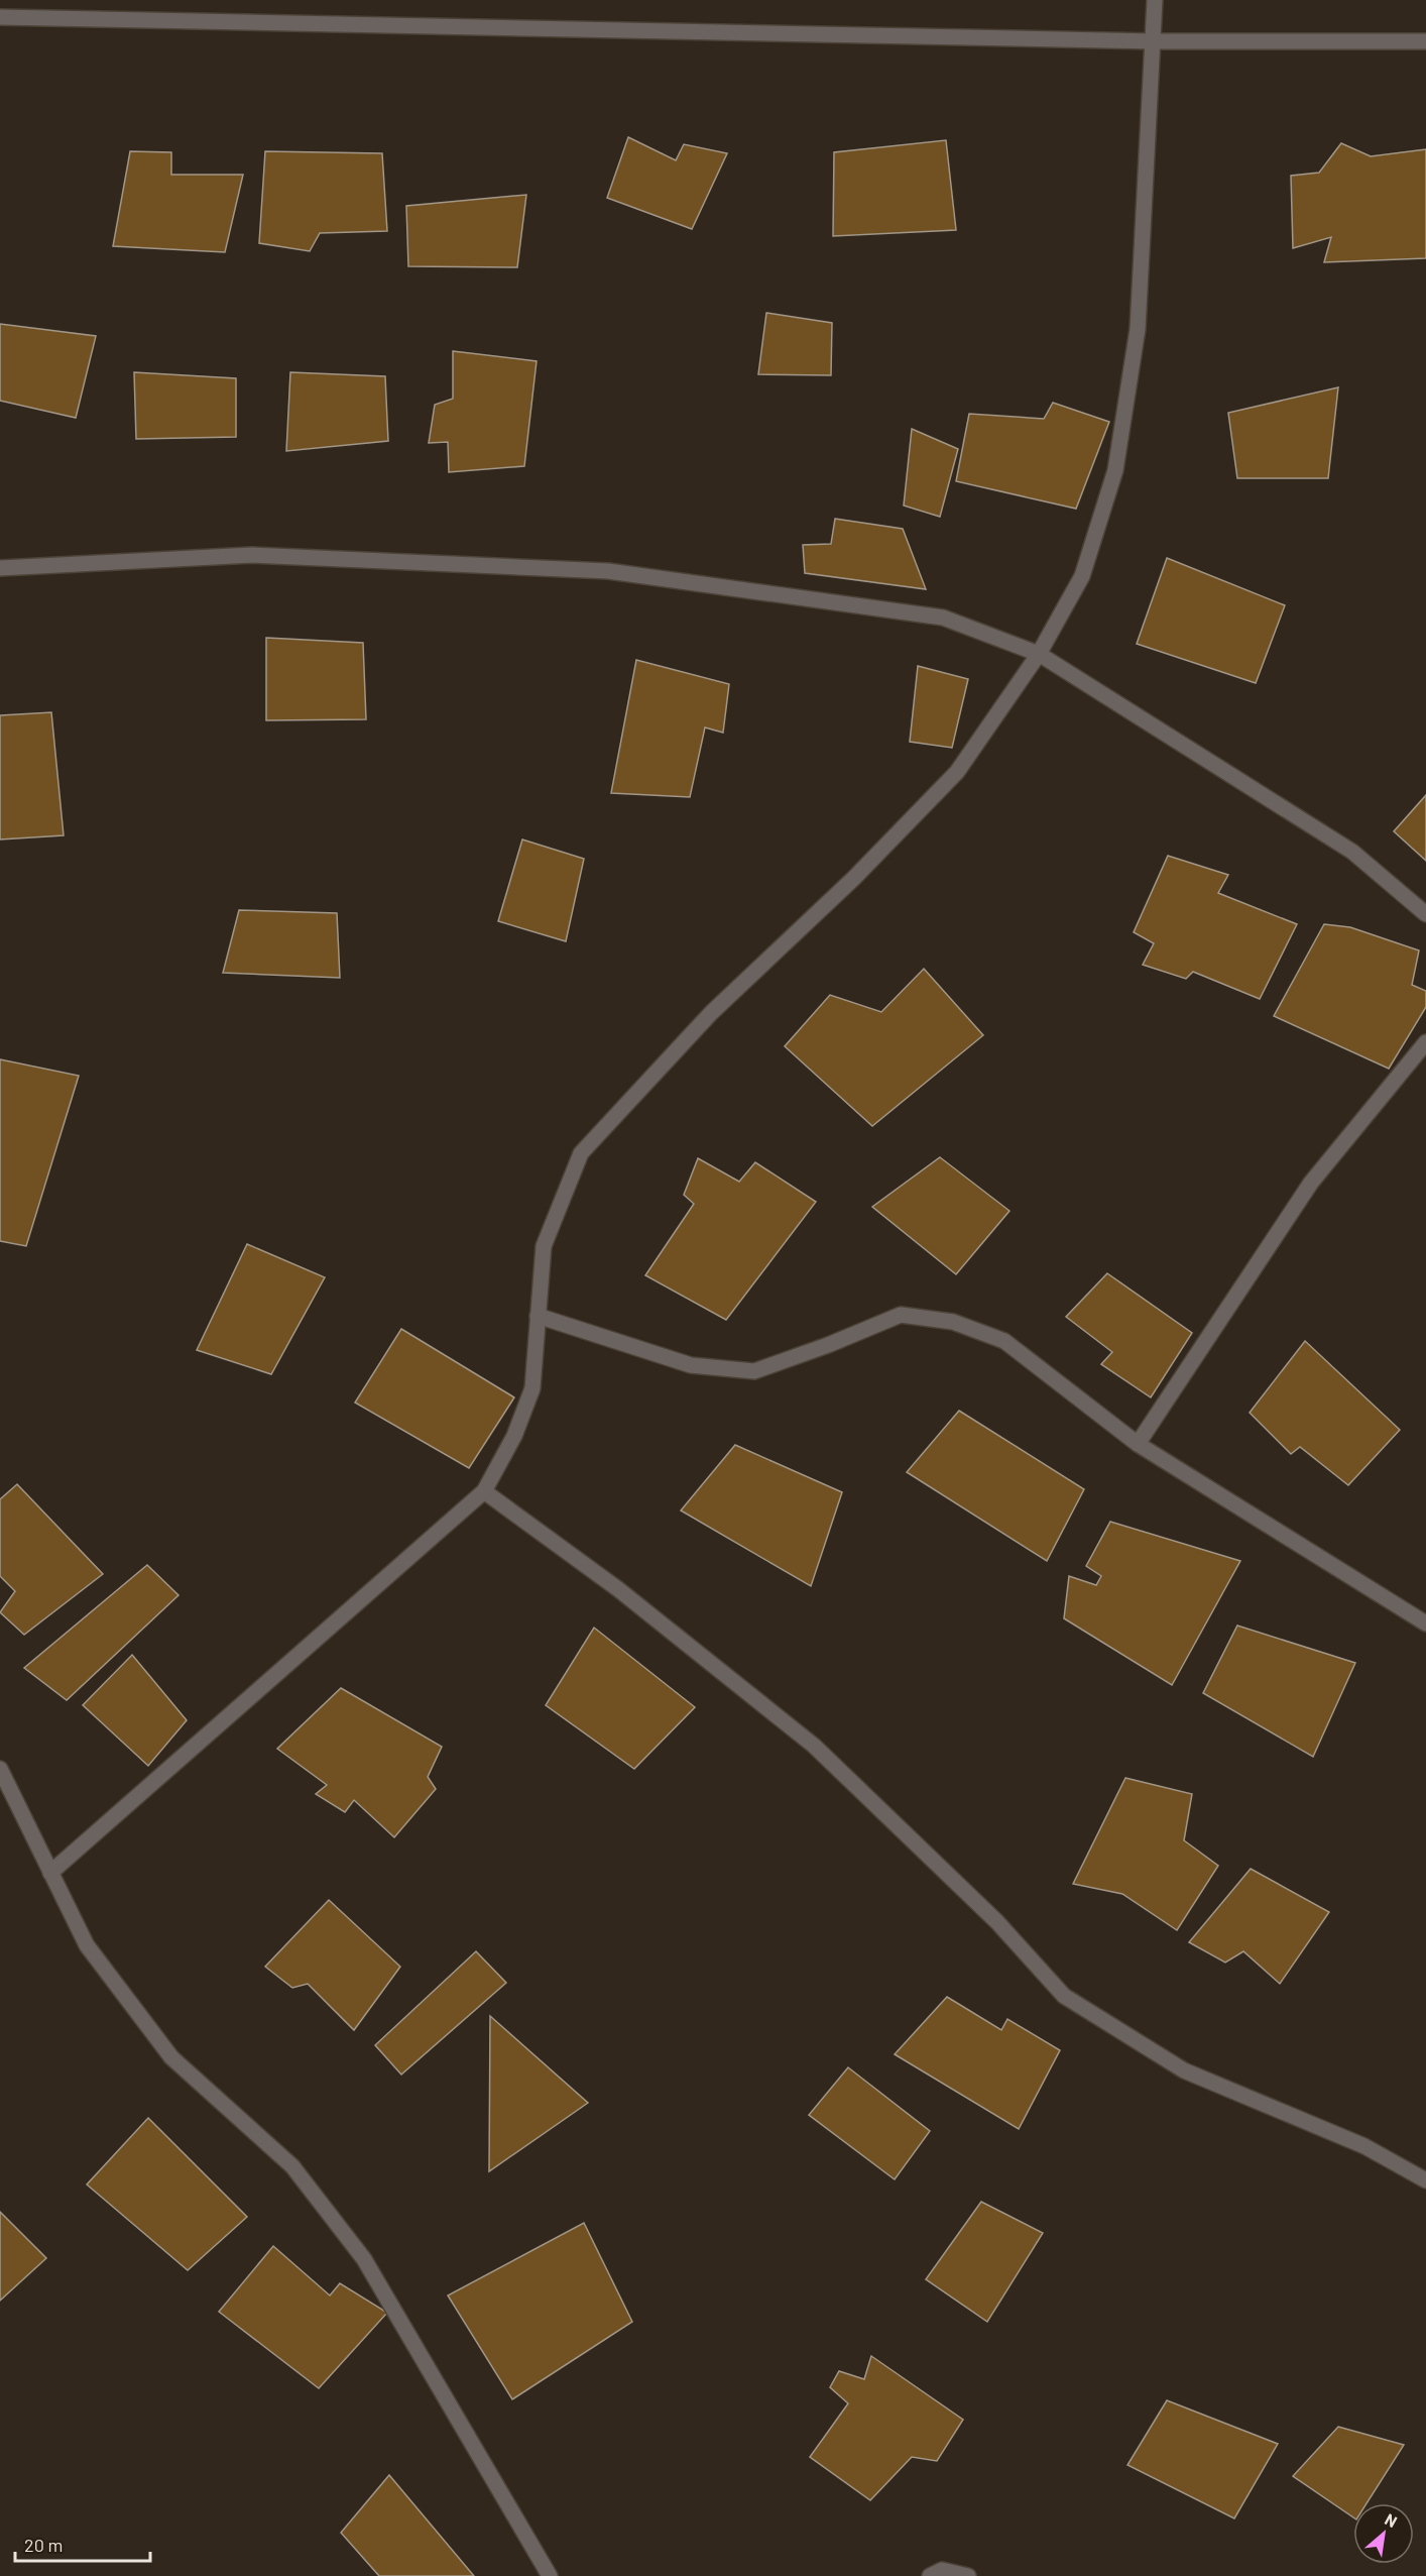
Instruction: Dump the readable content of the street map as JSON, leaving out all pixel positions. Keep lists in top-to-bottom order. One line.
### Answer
{"scale_bar":"20 m","north":"top right"}
